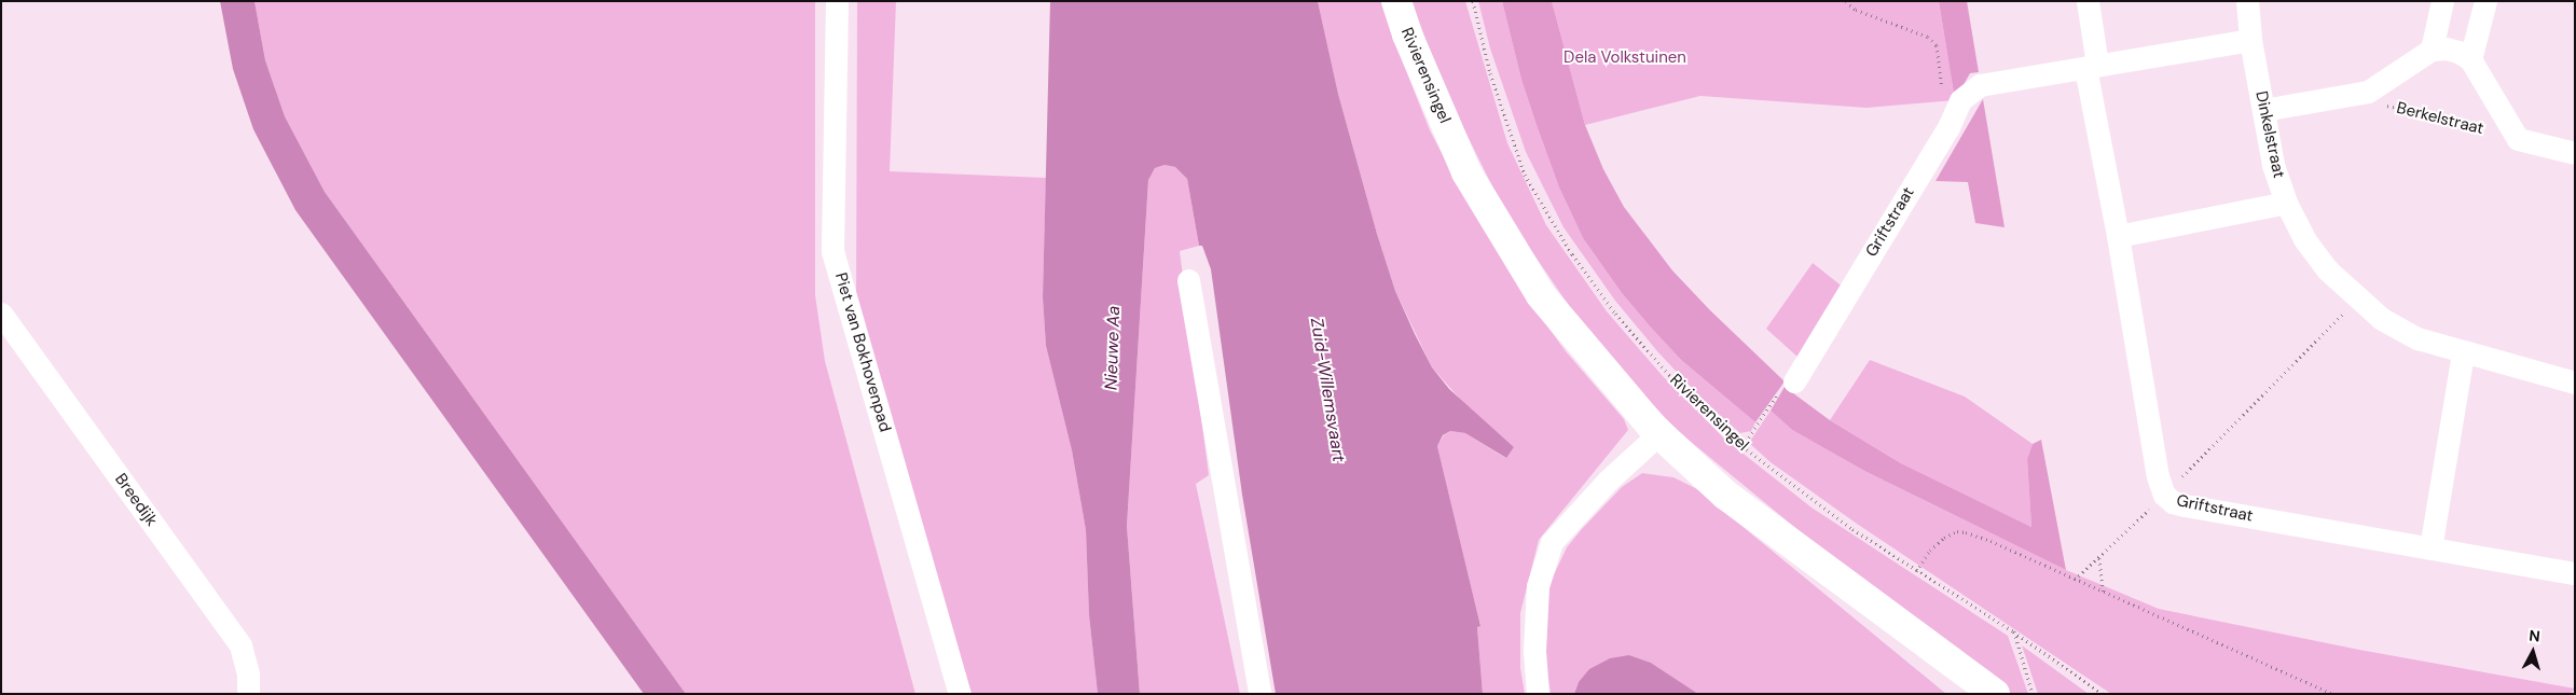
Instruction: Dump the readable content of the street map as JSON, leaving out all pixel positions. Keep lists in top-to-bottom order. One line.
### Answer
{"streets":{"main road":["Rivierensingel"],"street":["Berkelstraat","Dinkelstraat","Griftstraat","Piet van Bokhovenpad","Breedijk"]},"crossings":[["Berkelstraat","Dinkelstraat"],["Dinkelstraat","Griftstraat"]],"water":["Nieuwe Aa","Zuid-Willemsvaart"],"parks":["Dela Volkstuinen"],"north":"top"}
